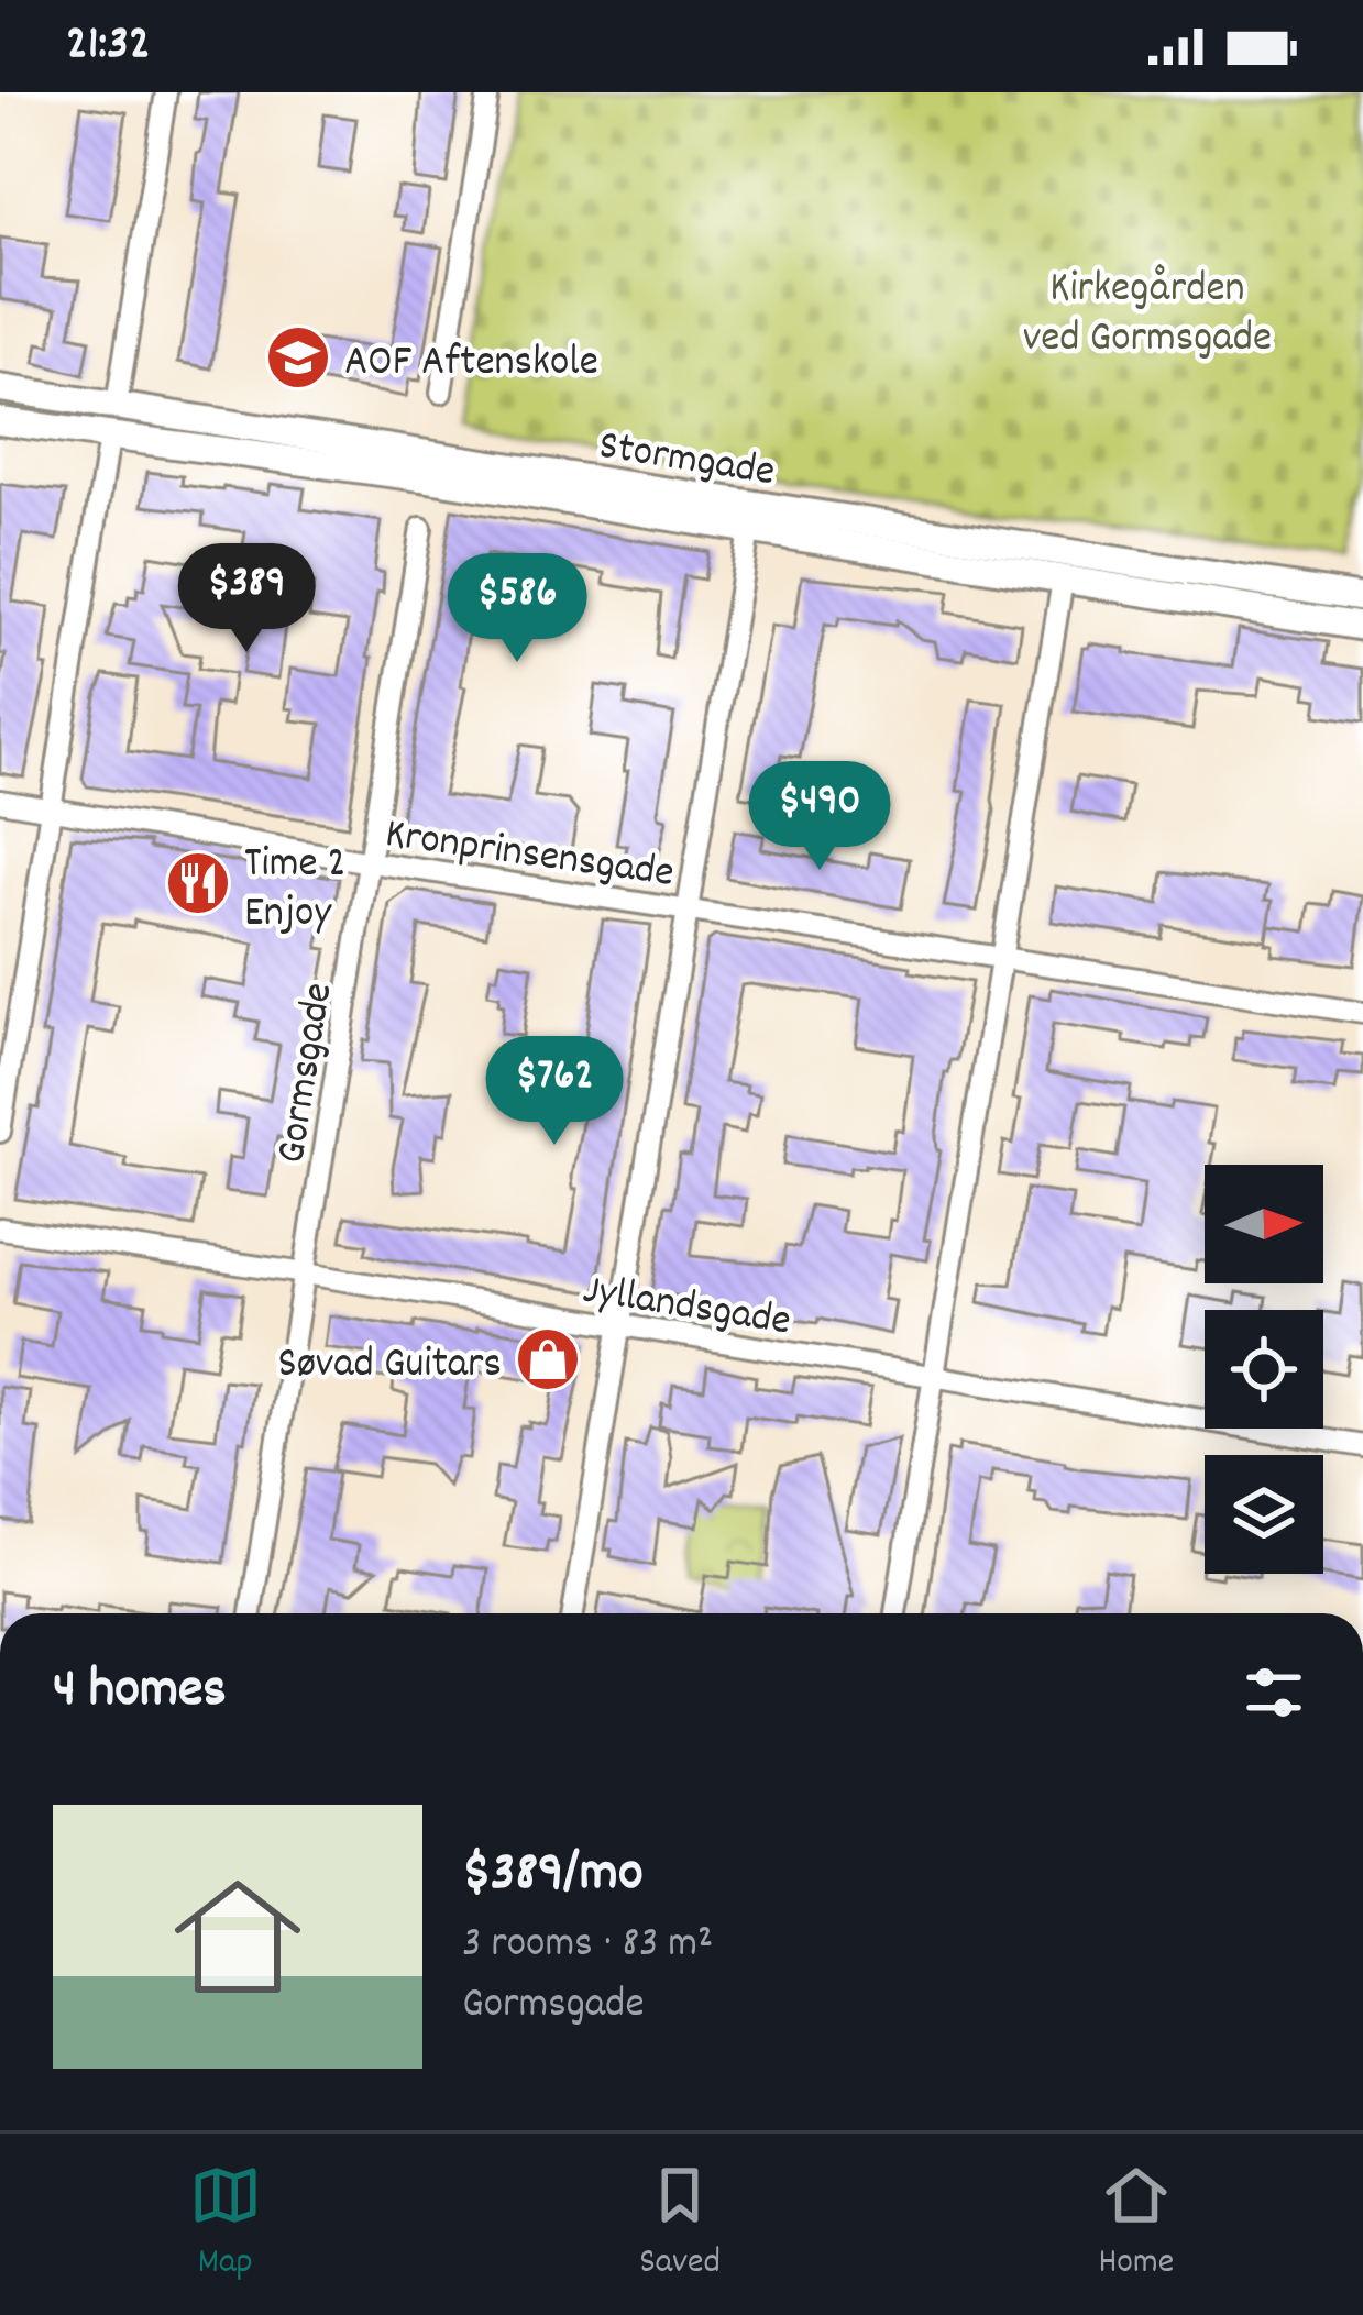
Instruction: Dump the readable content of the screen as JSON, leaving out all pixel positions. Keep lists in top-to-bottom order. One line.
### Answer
{"streets":{"street":["Stormgade","Kronprinsensgade","Gormsgade","Jyllandsgade"]},"crossings":[["Kronprinsensgade","Gormsgade"],["Gormsgade","Jyllandsgade"]],"parks":["Kirkegården ved Gormsgade"],"places":{"school or university":["AOF Aftenskole"],"restaurant":["Time 2 Enjoy"],"shop":["Søvad Guitars"]},"north":"right","page":{"status":"21:32","price":["$389","$586","$490","$762"],"heading":"4 homes","list":[{"name":"$389/mo","note":"3 rooms · 83 m² · Gormsgade"}],"tabs":["Map","Saved","Home"]}}
